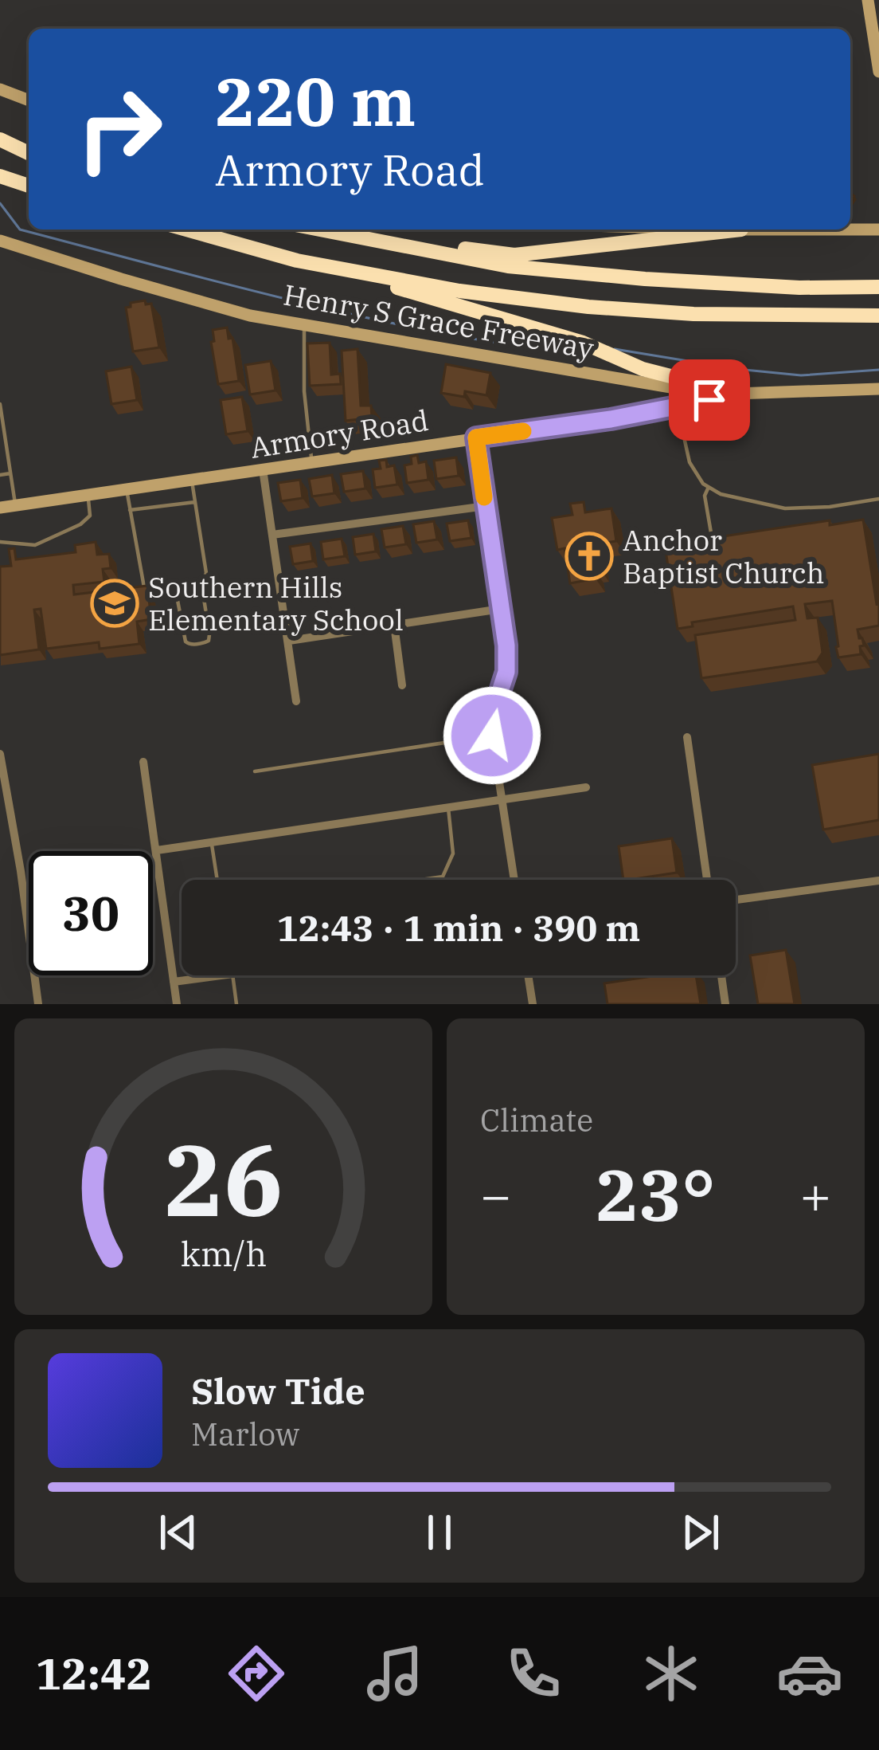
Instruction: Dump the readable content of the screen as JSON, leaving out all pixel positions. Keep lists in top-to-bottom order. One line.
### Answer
{"streets":{"highway":["Henry S Grace Freeway"],"street":["Armory Road"]},"crossings":[["Henry S Grace Freeway","Armory Road"]],"places":{"church":["Anchor Baptist Church"],"school or university":["Southern Hills Elementary School"]},"page":{"turn":["220 m","Armory Road"],"limit":"30","trip":"12:43 · 1 min · 390 m","tile":"Climate","heat":["−","23°","+"],"song":["Slow Tide","Marlow"],"tabs":"12:42","gauge":["26","km/h"]}}
